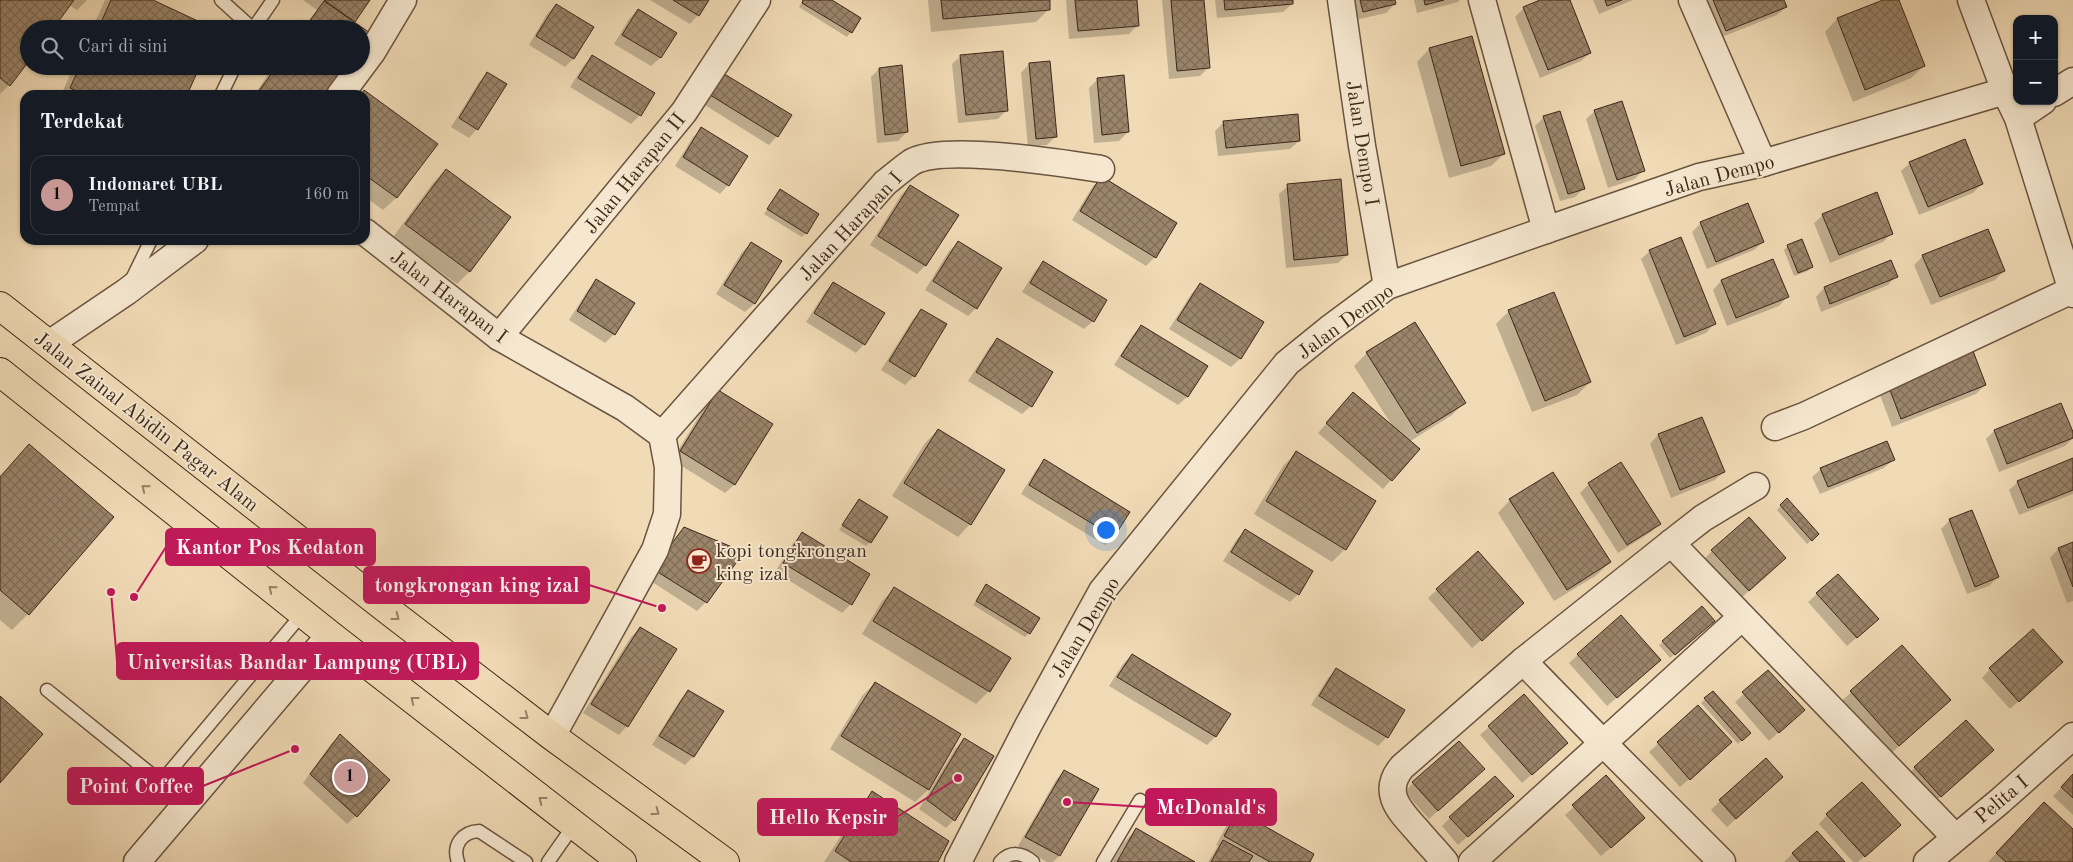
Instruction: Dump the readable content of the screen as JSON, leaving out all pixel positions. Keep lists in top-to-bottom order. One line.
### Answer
{"streets":{"highway":["Jalan Zainal Abidin Pagar Alam"],"street":["Jalan Dempo I","Jalan Harapan II","Jalan Dempo","Jalan Harapan I","Pelita I"]},"crossings":[["Jalan Dempo I","Jalan Dempo"],["Jalan Harapan II","Jalan Harapan I"]],"places":{"cafe":["kopi tongkrongan king izal"],"other":["Universitas Bandar Lampung (UBL)","Kantor Pos Kedaton","tongkrongan king izal","Point Coffee","Hello Kepsir","McDonald's"]},"page":{"map_buttons":["+","−"],"search":"Cari di sini","heading":"Terdekat","list":[{"mark":"1","name":"Indomaret UBL","note":"Tempat","value":"160 m"}],"pins":"1"}}
